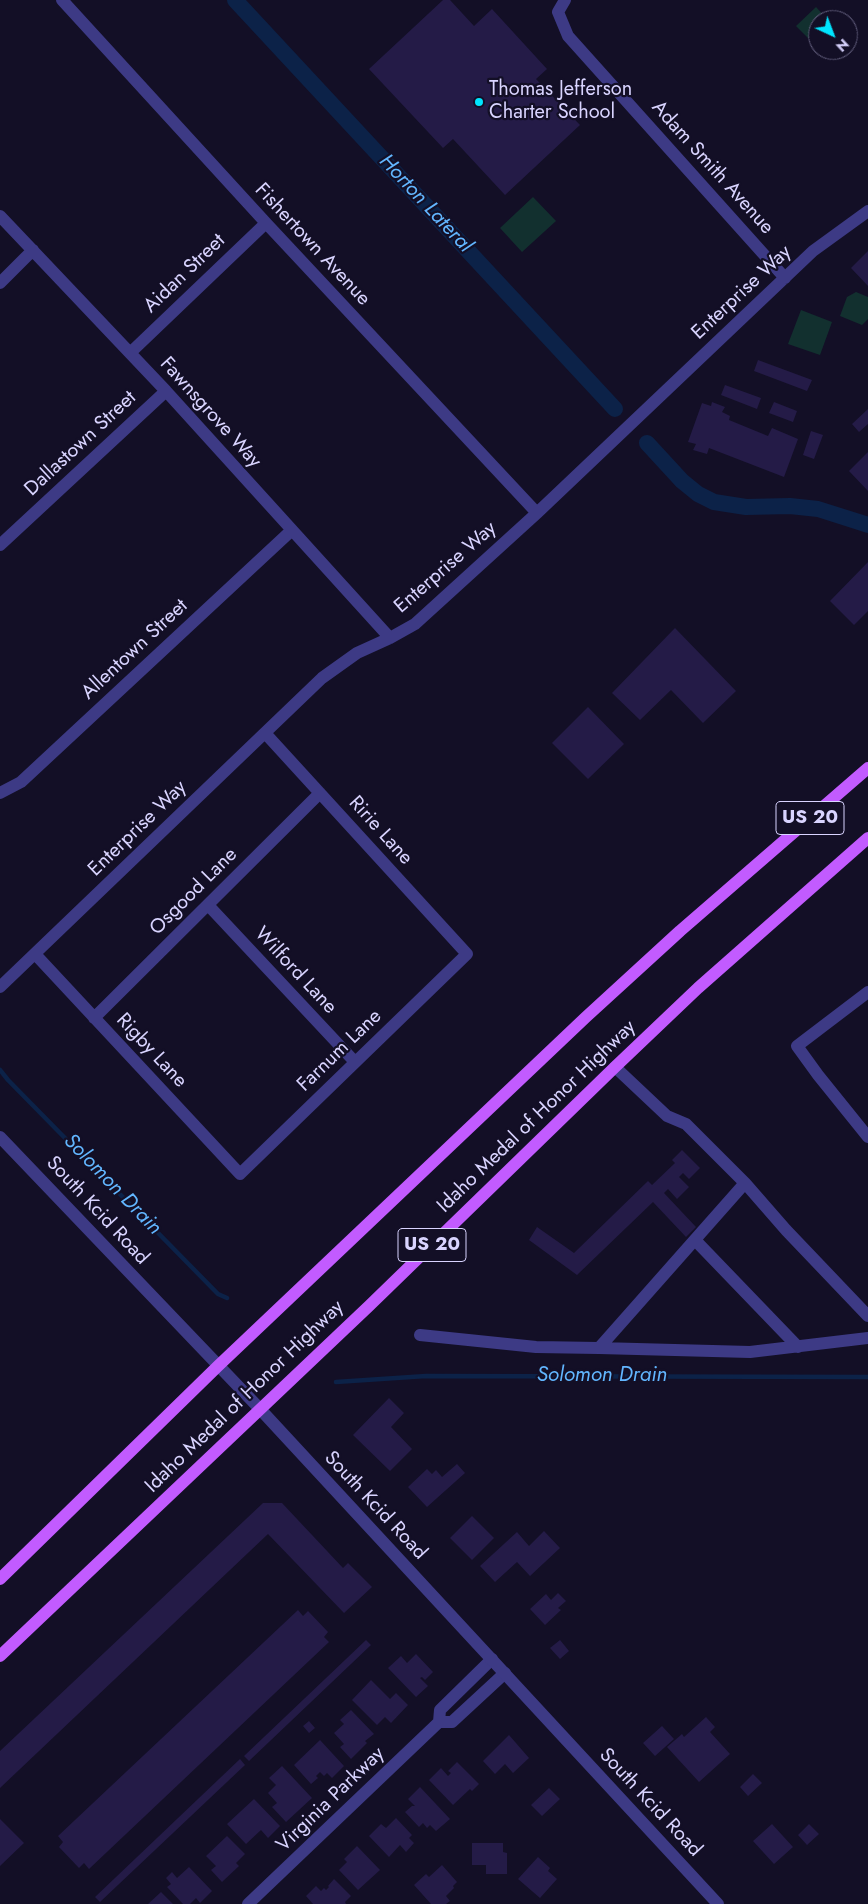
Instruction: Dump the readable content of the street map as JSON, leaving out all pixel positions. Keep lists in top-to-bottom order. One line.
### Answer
{"streets":{"main road":["US 20","Idaho Medal of Honor Highway"],"street":["Adam Smith Avenue","Fishertown Avenue","Aidan Street","Enterprise Way","Fawnsgrove Way","Dallastown Street","Allentown Street","Ririe Lane","Osgood Lane","Wilford Lane","Rigby Lane","Farnum Lane","South Kcid Road","Virginia Parkway"]},"crossings":[["Adam Smith Avenue","Enterprise Way"],["Fishertown Avenue","Aidan Street"],["Fishertown Avenue","Enterprise Way"],["Aidan Street","Fawnsgrove Way"],["Enterprise Way","Fawnsgrove Way"],["Enterprise Way","Ririe Lane"],["Enterprise Way","Rigby Lane"],["Fawnsgrove Way","Dallastown Street"],["Fawnsgrove Way","Allentown Street"],["Ririe Lane","Osgood Lane"],["Ririe Lane","Farnum Lane"],["Osgood Lane","Wilford Lane"],["Osgood Lane","Rigby Lane"],["Wilford Lane","Farnum Lane"],["Rigby Lane","Farnum Lane"],["Idaho Medal of Honor Highway","South Kcid Road"],["South Kcid Road","Virginia Parkway"]],"water":["Horton Lateral","Solomon Drain"],"places":["Thomas Jefferson Charter School"],"north":"bottom right"}
